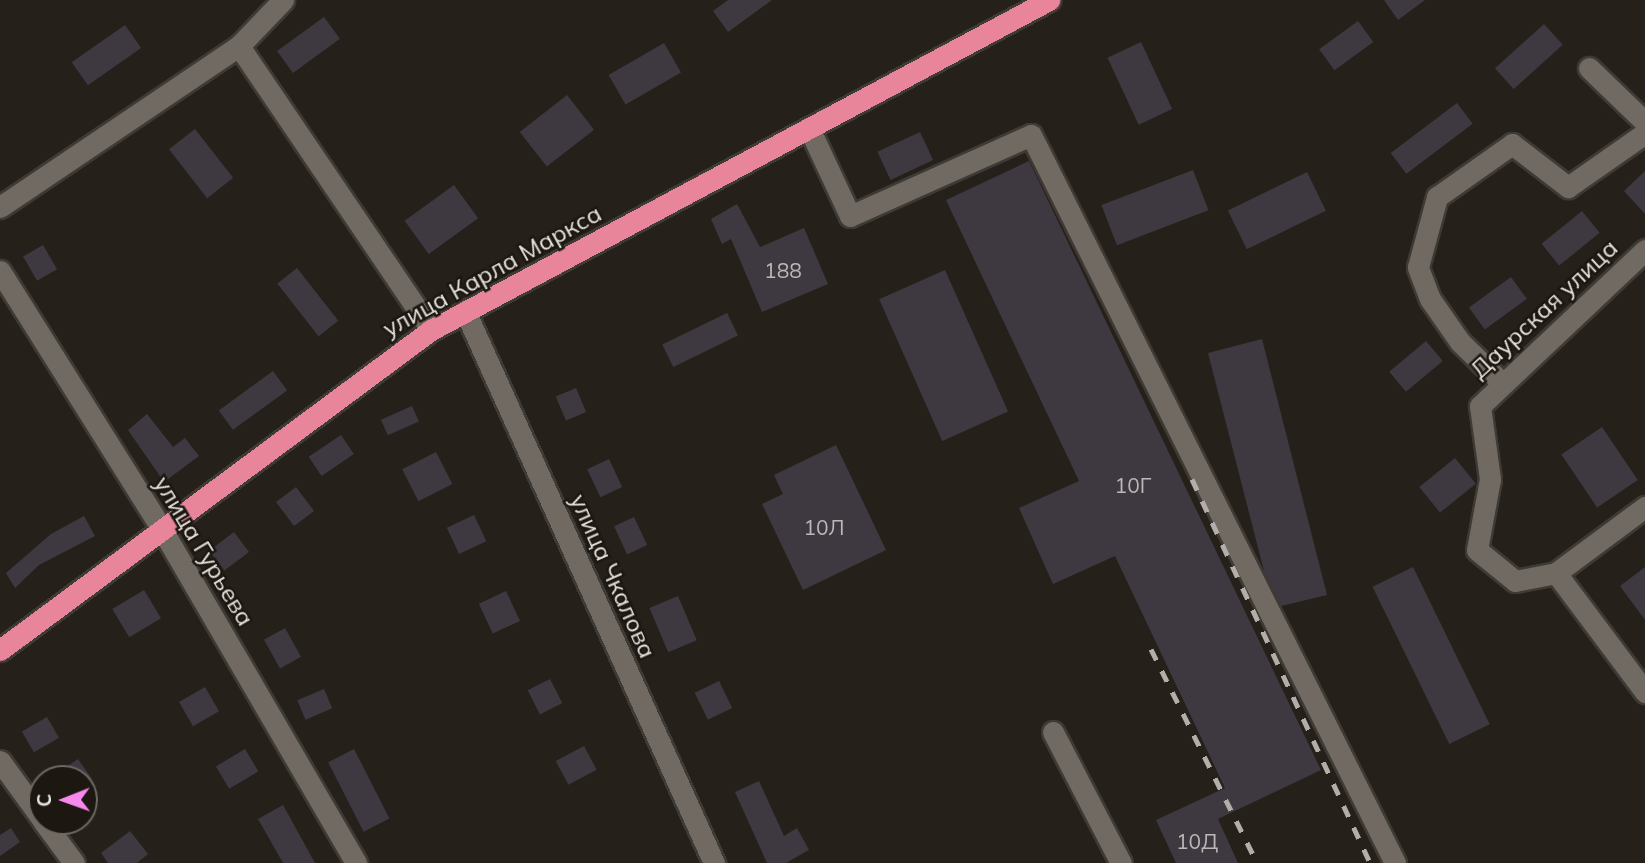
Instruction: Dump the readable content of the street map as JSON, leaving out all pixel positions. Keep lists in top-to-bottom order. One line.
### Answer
{"streets":{"highway":["улица Карла Маркса"],"street":["Даурская улица","улица Гурьева","улица Чкалова"]},"crossings":[["улица Карла Маркса","улица Гурьева"],["улица Карла Маркса","улица Чкалова"]],"house_numbers":["188","10Г","10Л","10Д"],"north":"left"}
